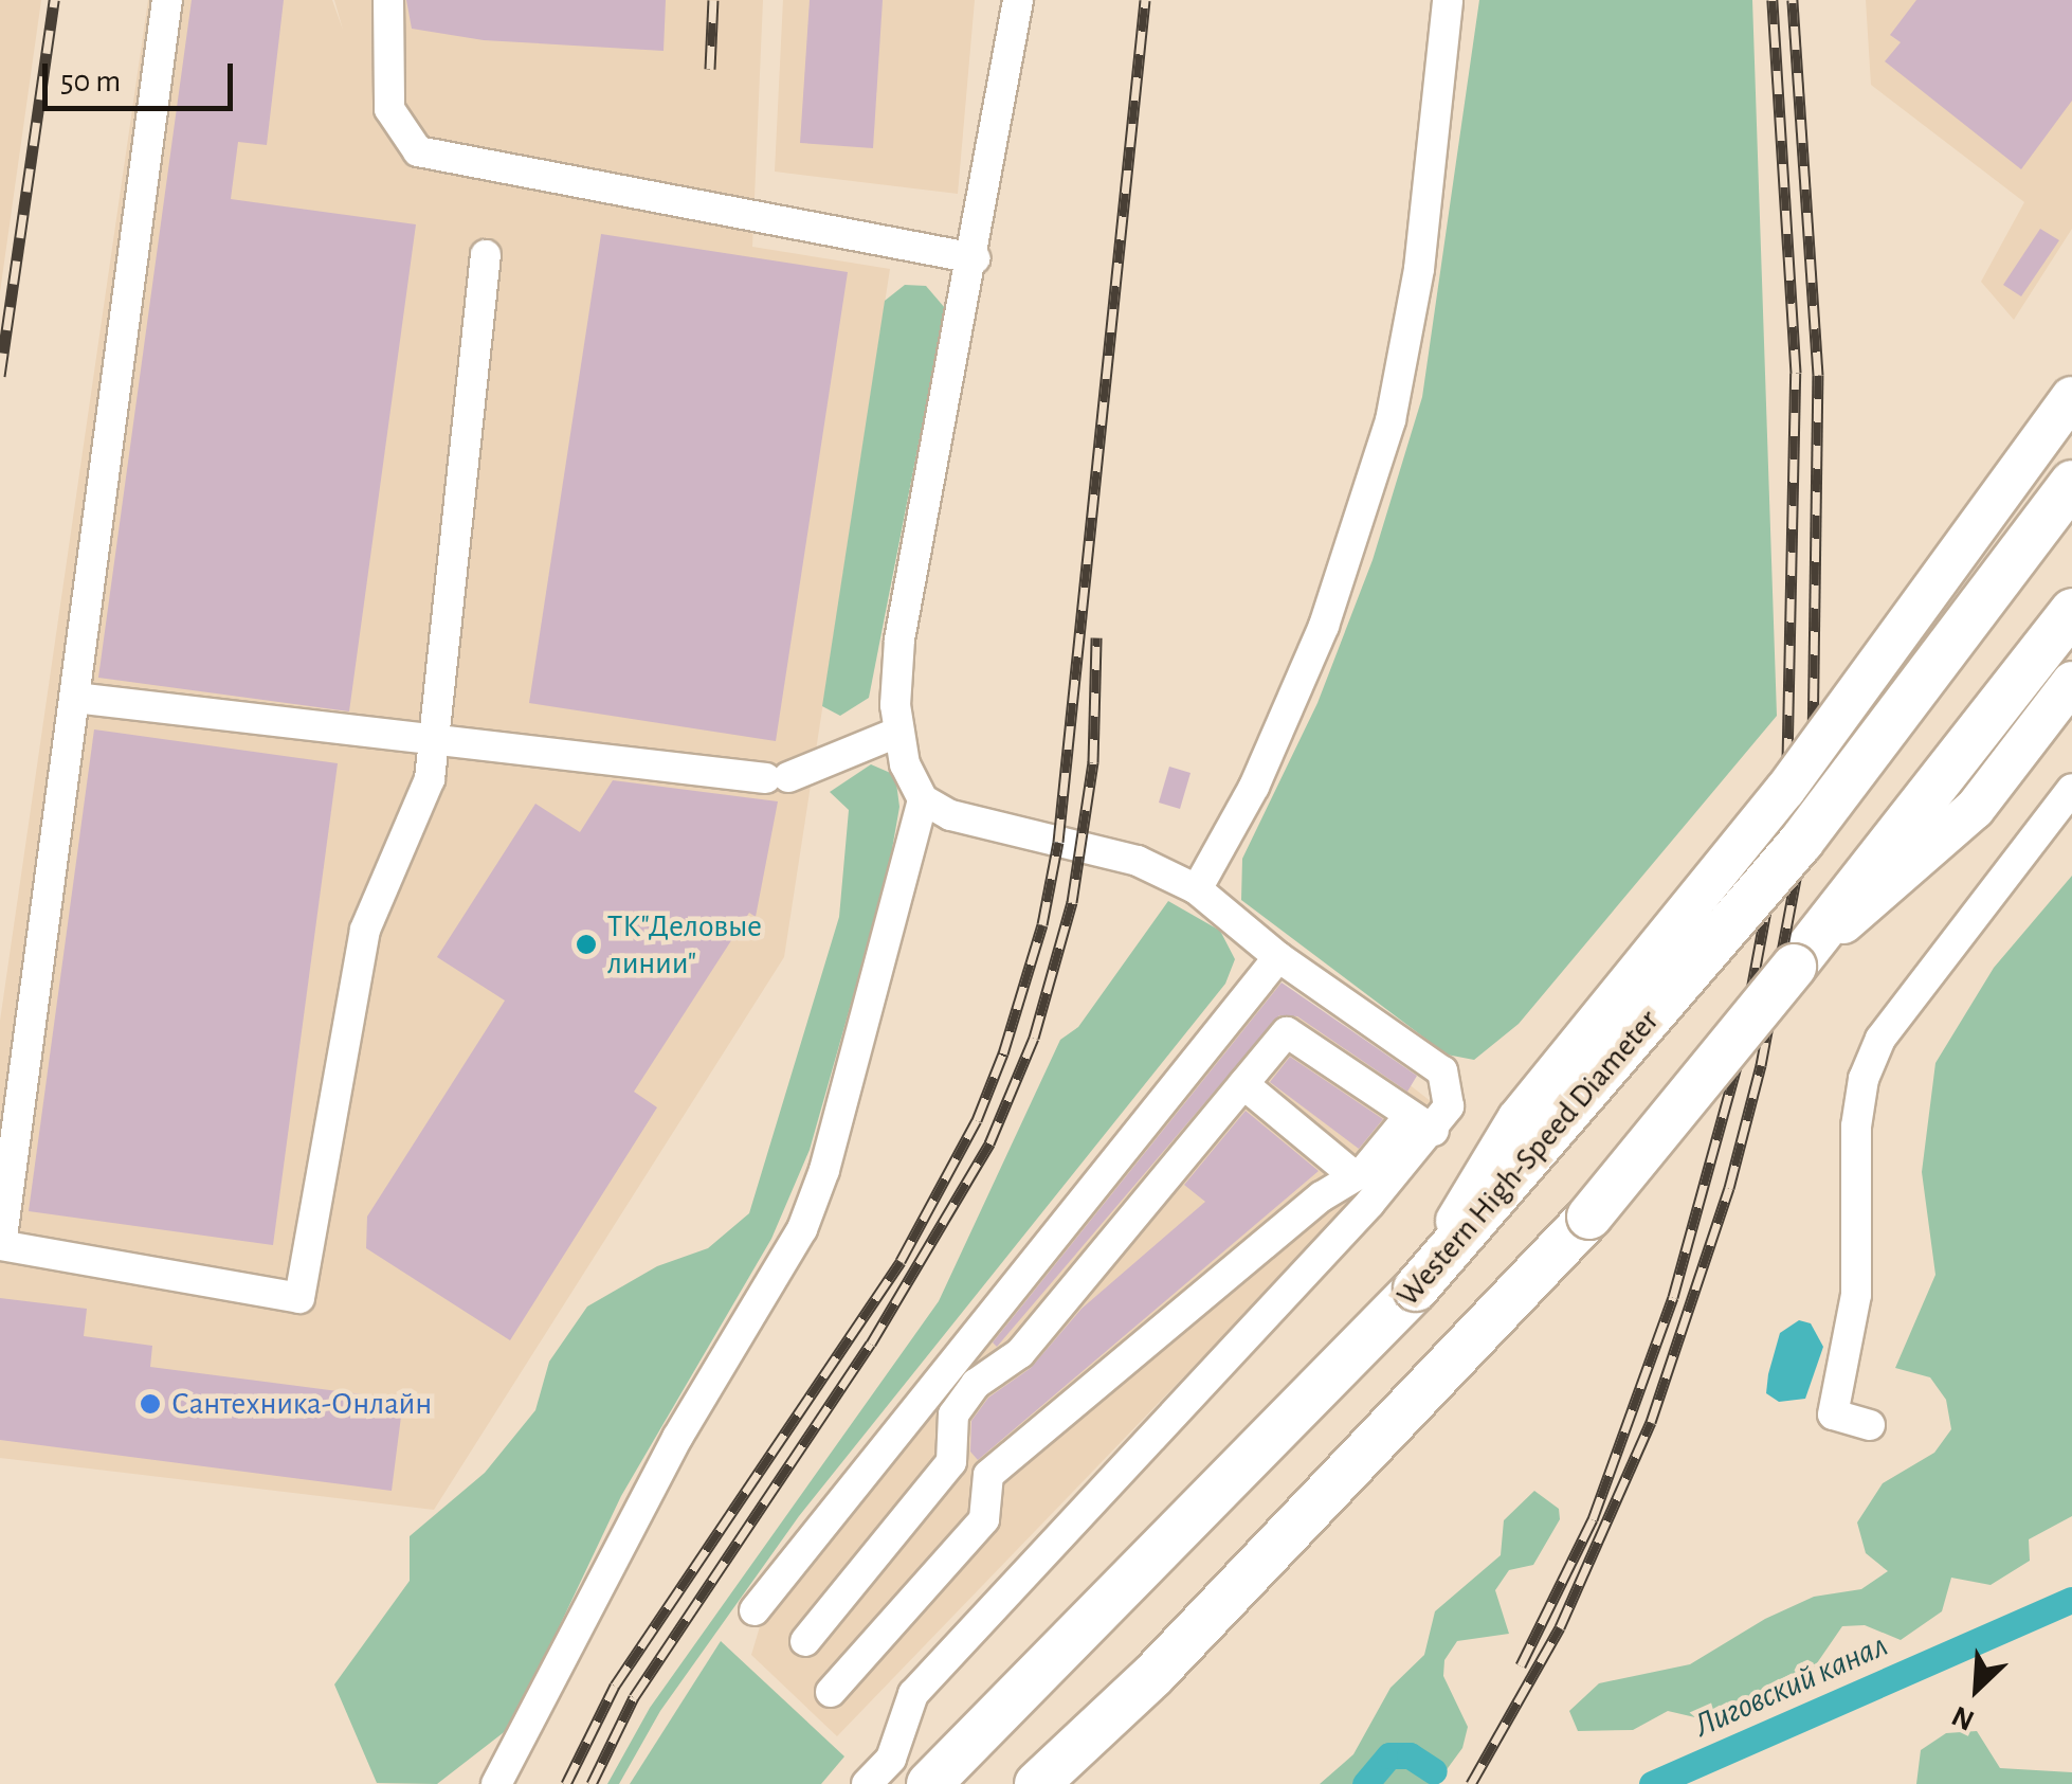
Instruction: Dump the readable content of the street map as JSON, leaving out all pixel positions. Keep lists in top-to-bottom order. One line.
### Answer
{"streets":{"highway":["Western High-Speed Diameter"]},"water":["Лиговский канал"],"places":["ТК\"Деловые линии\"","Сантехника-Онлайн"],"scale_bar":"50 m","north":"bottom left"}
